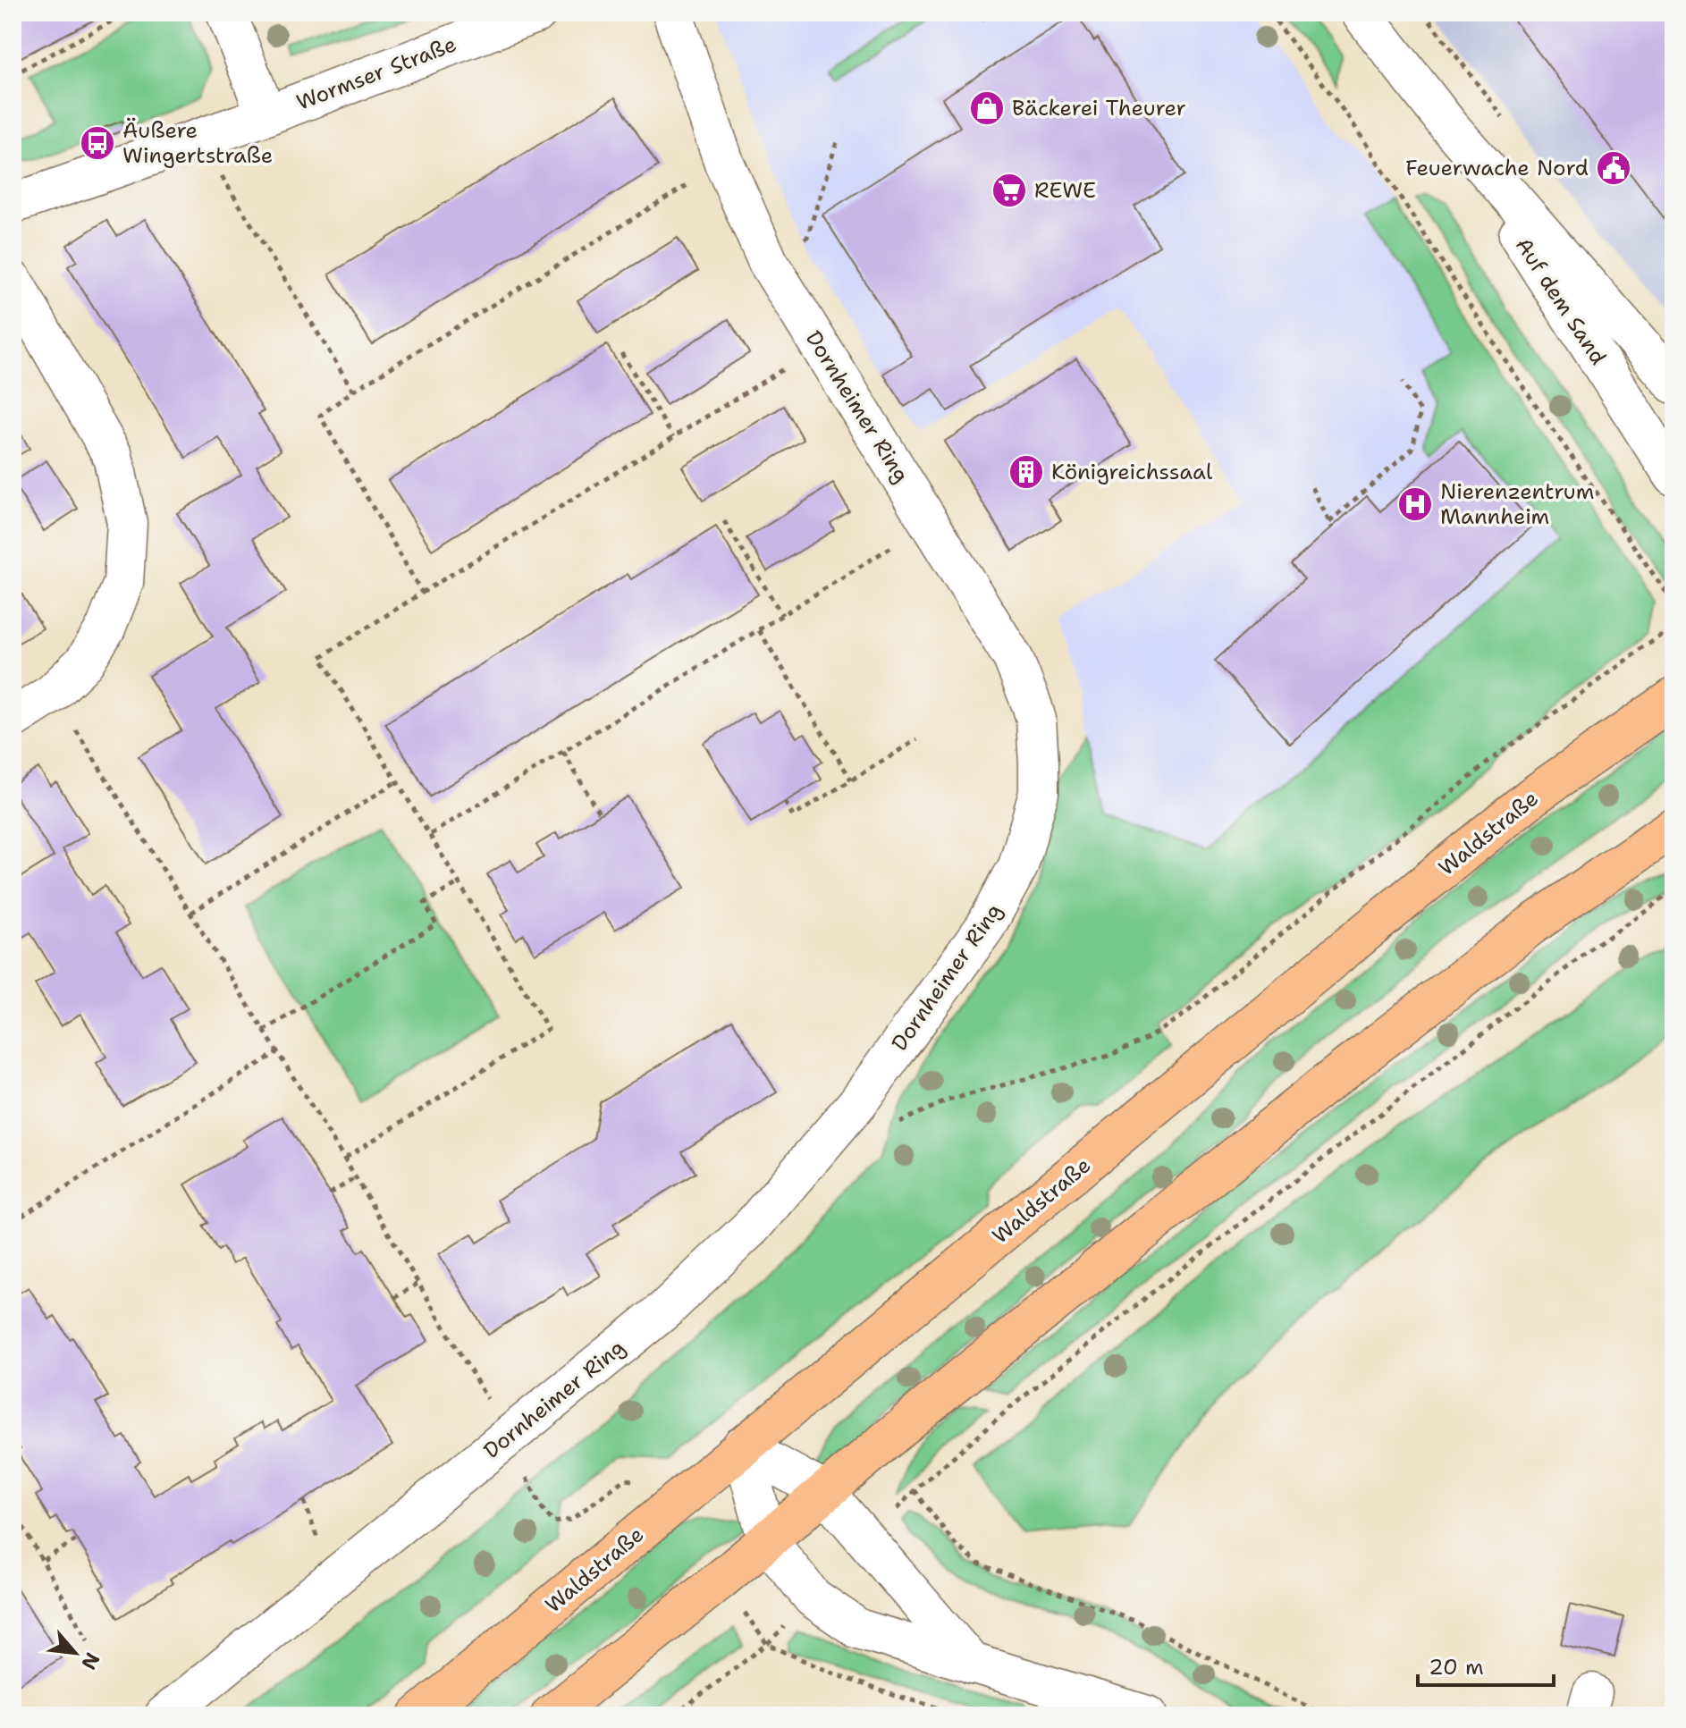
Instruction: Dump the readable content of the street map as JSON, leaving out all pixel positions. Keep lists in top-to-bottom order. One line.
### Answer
{"streets":{"main road":["Waldstraße"],"street":["Wormser Straße","Auf dem Sand","Dornheimer Ring"]},"places":{"shop":["Bäckerei Theurer"],"bus stop":["Äußere Wingertstraße"],"public building":["Feuerwache Nord"],"supermarket":["REWE"],"building":["Königreichssaal"],"hospital":["Nierenzentrum Mannheim"]},"scale_bar":"20 m","north":"bottom right"}
